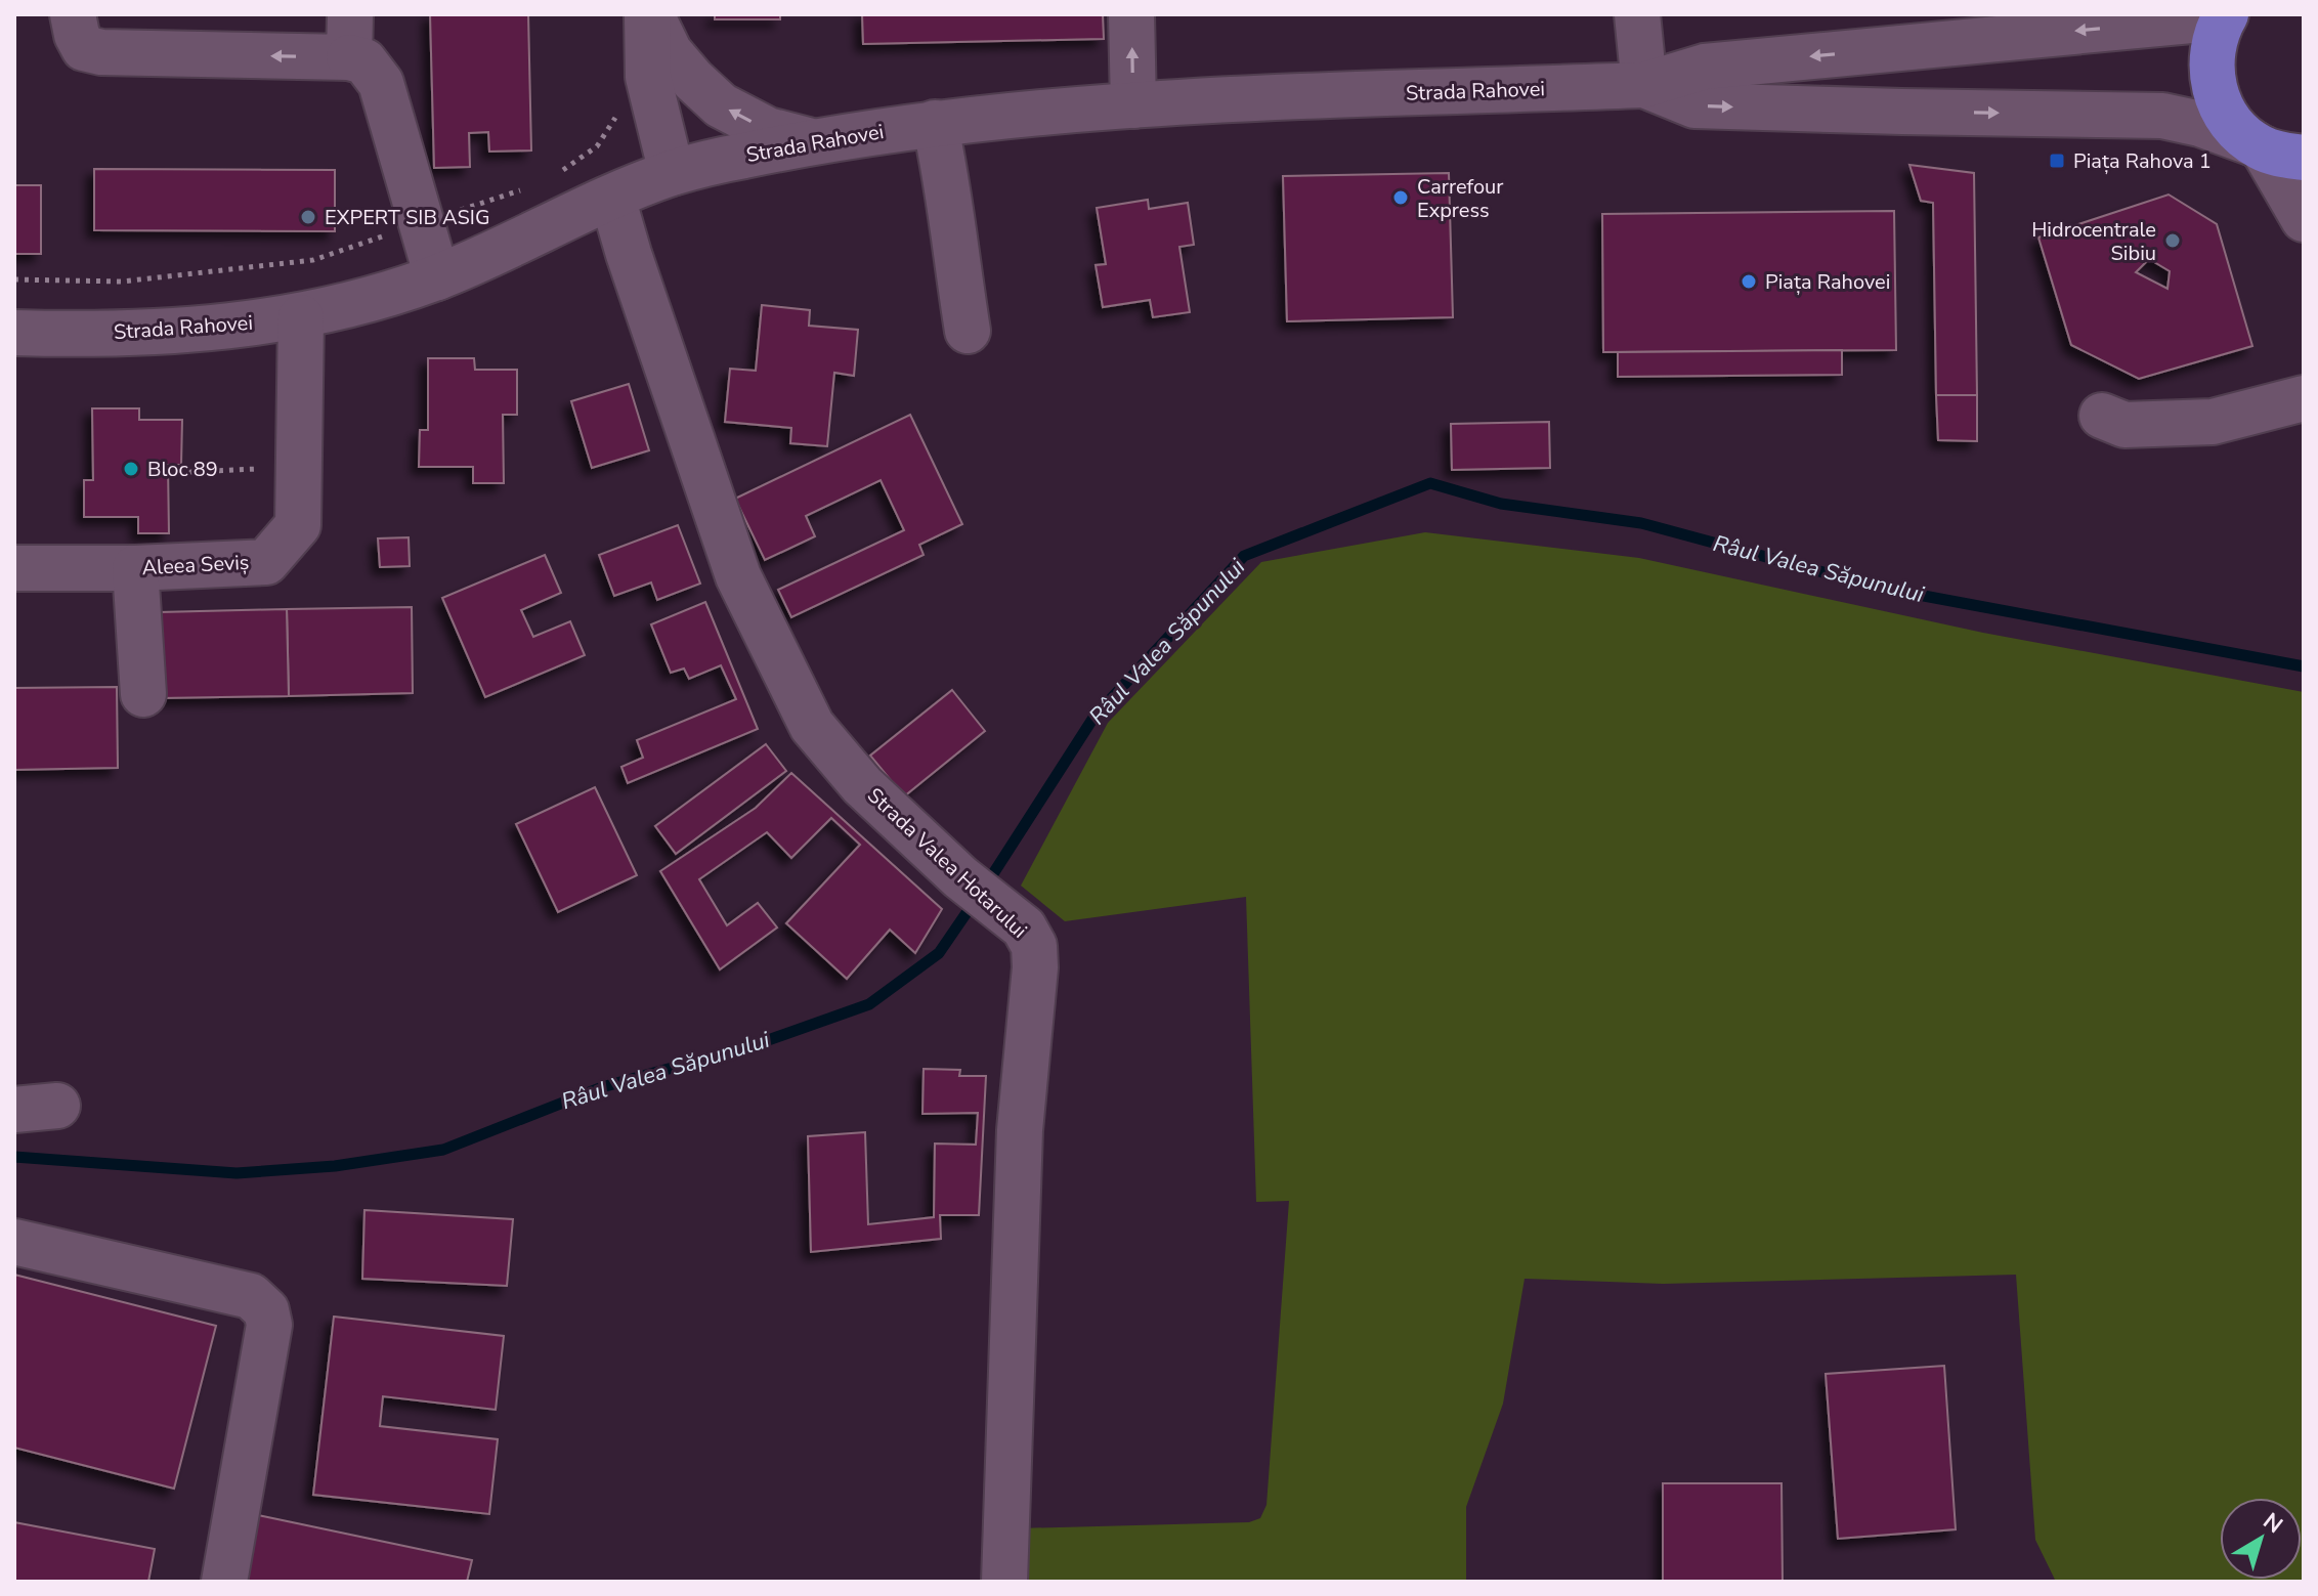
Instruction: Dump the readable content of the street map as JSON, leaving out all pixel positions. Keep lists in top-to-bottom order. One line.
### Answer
{"streets":{"street":["Strada Rahovei","Aleea Seviș","Strada Valea Hotarului"]},"crossings":[["Strada Rahovei","Aleea Seviș"],["Strada Rahovei","Strada Valea Hotarului"]],"water":["Râul Valea Săpunului"],"places":{"transit":["Piața Rahova 1"],"other":["Carrefour Express","EXPERT SIB ASIG","Hidrocentrale Sibiu","Piața Rahovei","Bloc 89"]},"north":"top right"}
